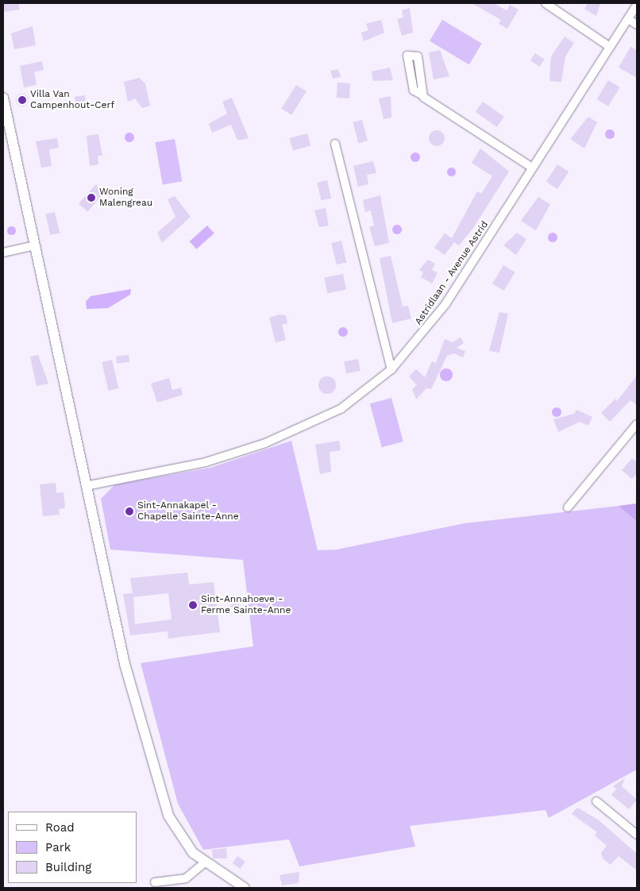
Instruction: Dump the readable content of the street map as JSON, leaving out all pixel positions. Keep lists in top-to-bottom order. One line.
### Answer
{"streets":{"street":["Astridlaan - Avenue Astrid"]},"places":["Villa Van Campenhout-Cerf","Woning Malengreau","Sint-Annakapel - Chapelle Sainte-Anne","Sint-Annahoeve - Ferme Sainte-Anne"],"legend":["Road","Park","Building"]}
